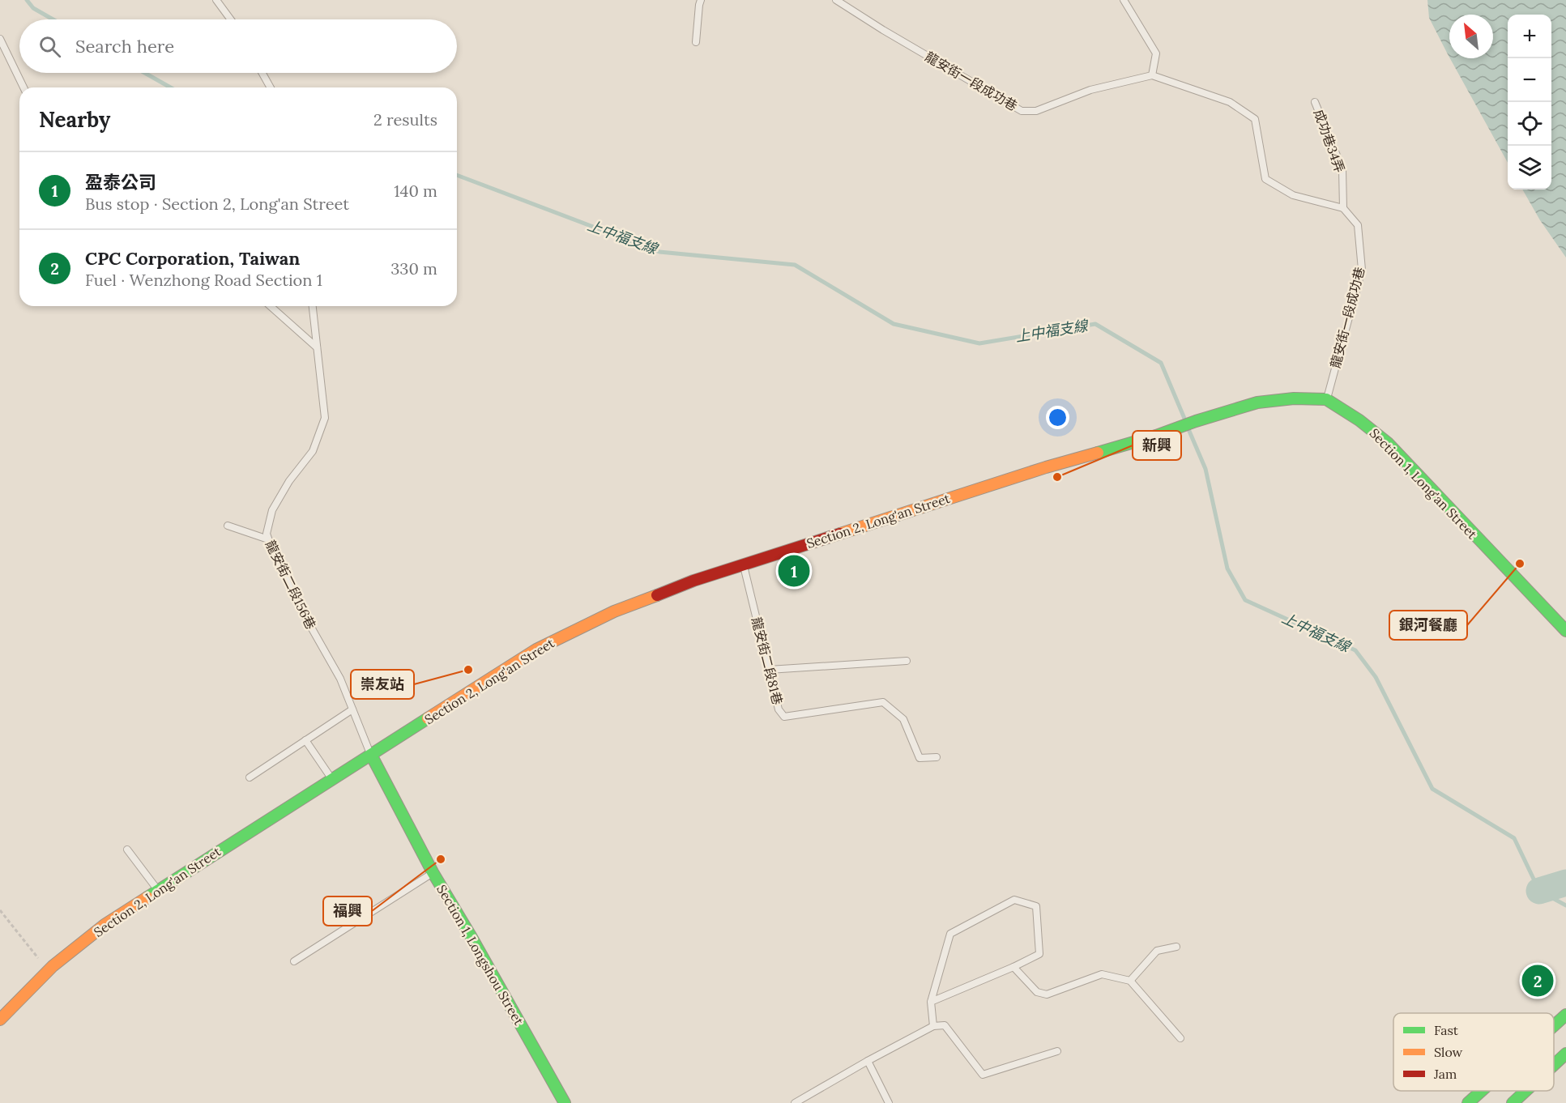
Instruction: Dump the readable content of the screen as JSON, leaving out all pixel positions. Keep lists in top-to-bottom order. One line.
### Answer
{"streets":{"street":["Section 1, Long'an Street","Section 2, Long'an Street","Section 1, Longshou Street"],"lane":["龍安街一段成功巷","成功巷34弄","龍安街二段156巷","龍安街二段81巷"]},"crossings":[["龍安街一段成功巷","成功巷34弄"],["龍安街一段成功巷","Section 1, Long'an Street"],["龍安街一段成功巷","Section 2, Long'an Street"],["Section 1, Long'an Street","Section 2, Long'an Street"],["Section 2, Long'an Street","龍安街二段156巷"],["Section 2, Long'an Street","龍安街二段81巷"],["Section 2, Long'an Street","Section 1, Longshou Street"],["龍安街二段156巷","Section 1, Longshou Street"]],"water":["上中福支線"],"places":["新興","銀河餐廳","崇友站","福興"],"legend":["Fast","Slow","Jam"],"north":"top left","page":{"map_buttons":["+","−"],"search":"Search here","heading":["Nearby","2 results"],"list":[{"mark":"1","name":"盈泰公司","note":"Bus stop · Section 2, Long'an Street","value":"140 m"},{"mark":"2","name":"CPC Corporation, Taiwan","note":"Fuel · Wenzhong Road Section 1","value":"330 m"}],"pins":["1","2"]}}
